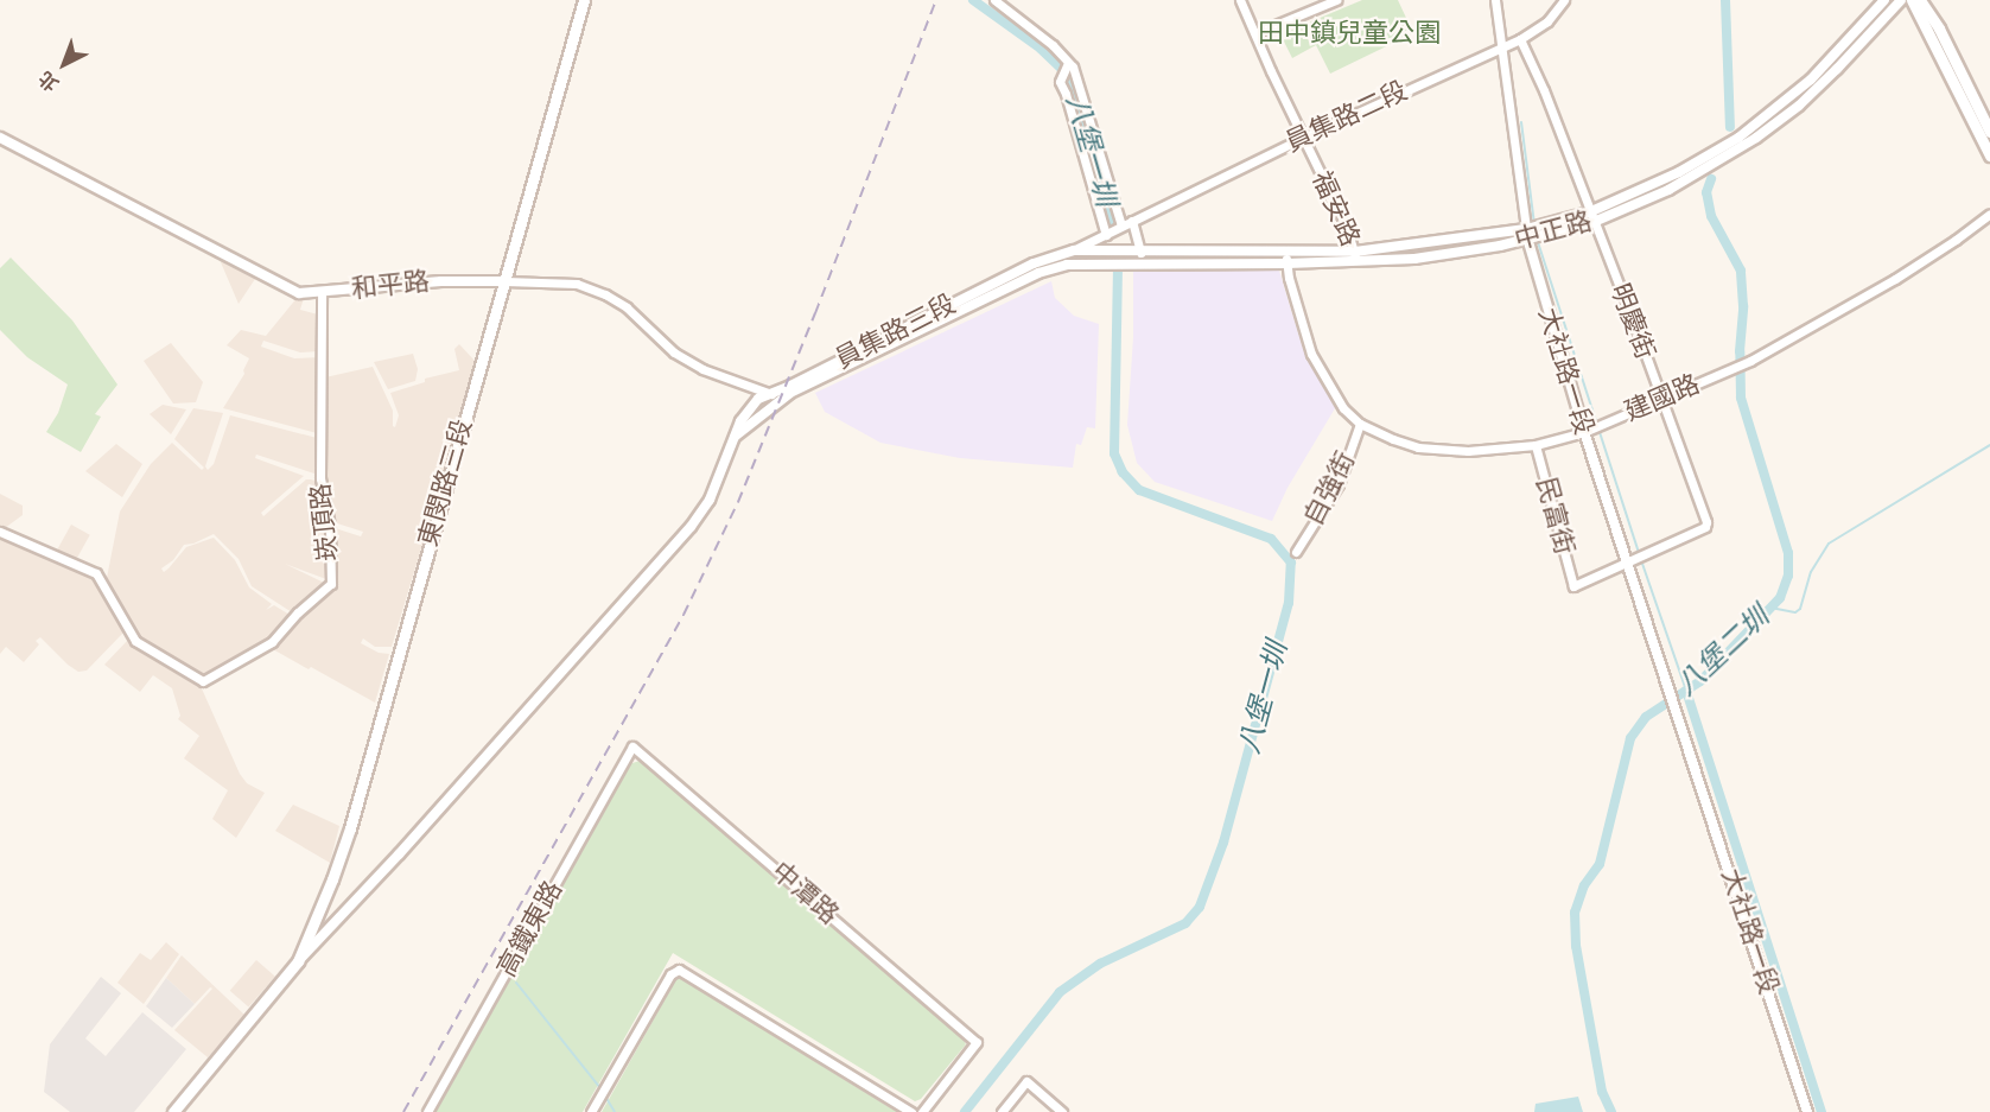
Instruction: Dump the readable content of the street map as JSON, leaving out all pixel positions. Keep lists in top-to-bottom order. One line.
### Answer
{"streets":{"main road":["東閔路三段"],"street":["員集路二段","福安路","中正路","和平路","明慶街","員集路三段","大社路一段","建國路","自強街","民富街","崁頂路","中潭路","高鐵東路"]},"crossings":[["員集路二段","福安路"],["員集路二段","明慶街"],["員集路二段","大社路一段"],["福安路","中正路"],["中正路","明慶街"],["中正路","大社路一段"],["中正路","建國路"],["和平路","員集路三段"],["和平路","東閔路三段"],["和平路","崁頂路"],["明慶街","大社路一段"],["明慶街","建國路"],["明慶街","民富街"],["員集路三段","東閔路三段"],["大社路一段","建國路"],["大社路一段","民富街"],["建國路","自強街"],["建國路","民富街"],["中潭路","高鐵東路"]],"water":["八堡一圳","八堡二圳"],"parks":["田中鎮兒童公園"],"north":"bottom left"}
